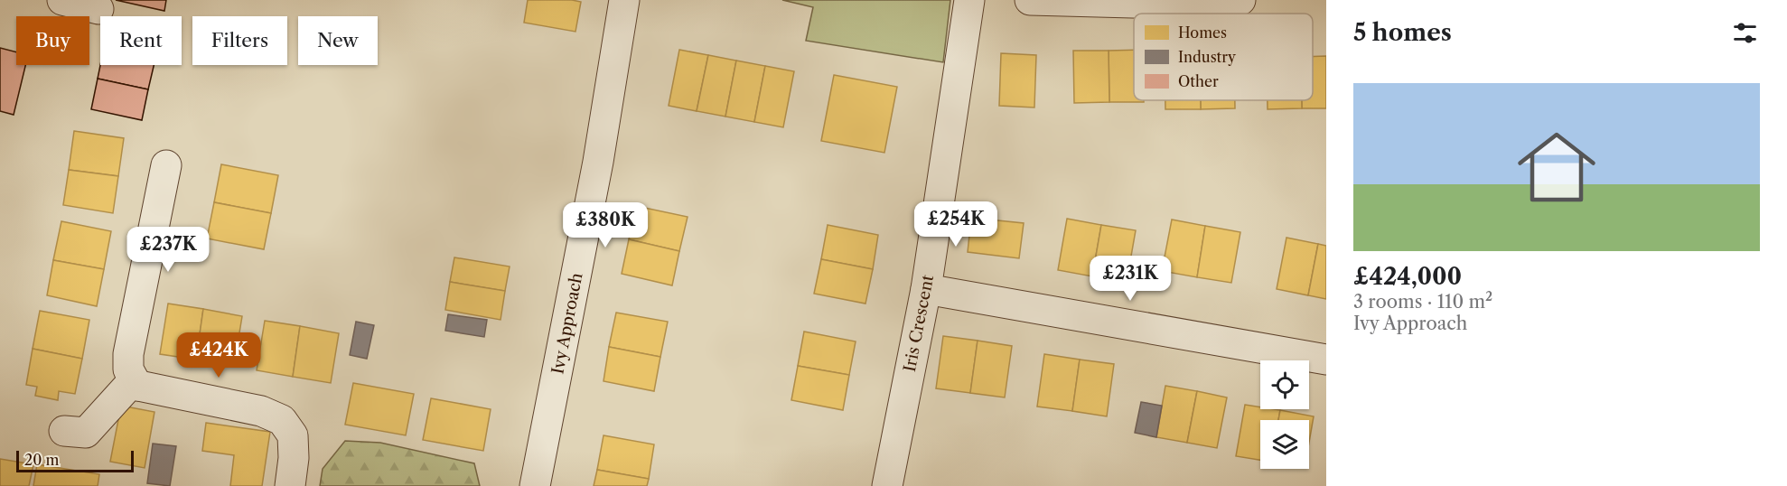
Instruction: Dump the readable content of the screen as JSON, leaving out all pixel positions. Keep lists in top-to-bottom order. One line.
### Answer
{"streets":{"street":["Ivy Approach","Iris Crescent"]},"legend":["Homes","Industry","Other"],"scale_bar":"20 m","page":{"heading":"5 homes","chip":["Buy","Rent","Filters","New"],"list":[{"name":"£424,000","note":"3 rooms · 110 m² · Ivy Approach"}],"price":["£254K","£380K","£237K","£231K","£424K"],"scale":"20 m"}}
